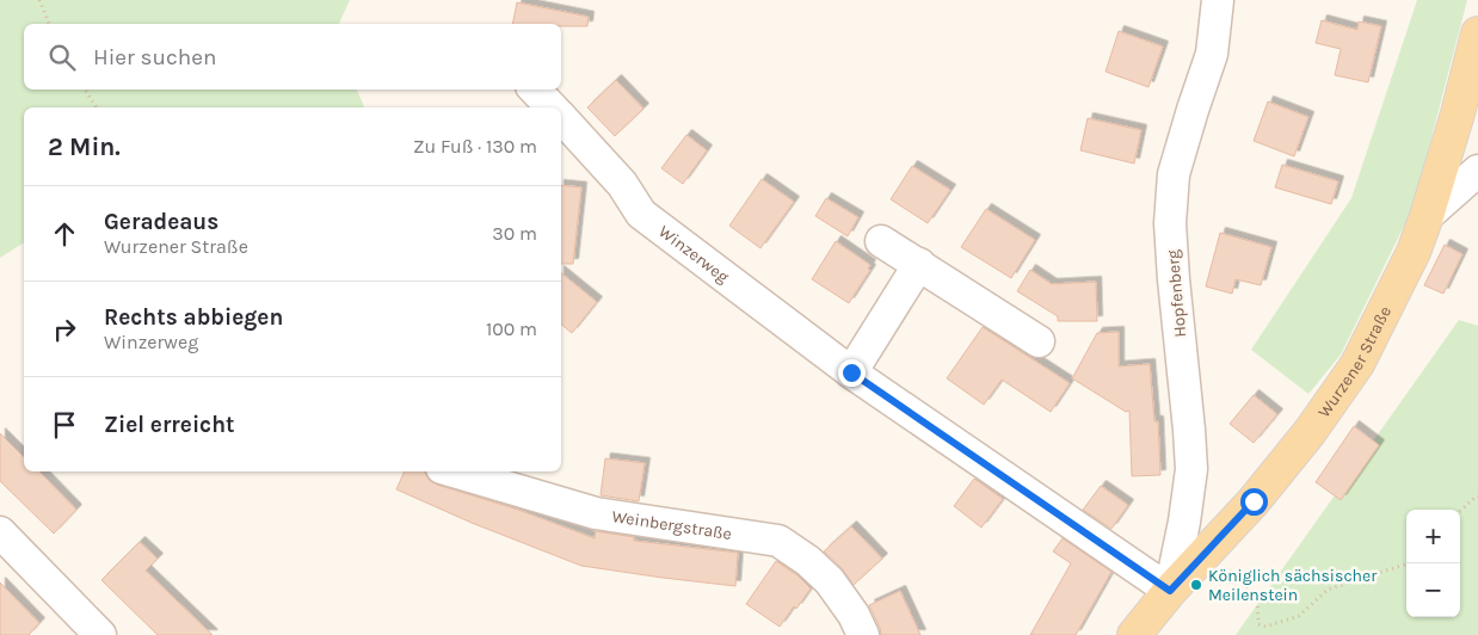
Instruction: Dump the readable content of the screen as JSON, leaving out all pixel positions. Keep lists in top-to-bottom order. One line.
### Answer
{"streets":{"main road":["Wurzener Straße"],"street":["Winzerweg","Hopfenberg","Weinbergstraße"]},"crossings":[["Winzerweg","Hopfenberg"],["Winzerweg","Wurzener Straße"],["Hopfenberg","Wurzener Straße"]],"places":["Königlich sächsischer Meilenstein"],"page":{"search":"Hier suchen","heading":["2 Min.","Zu Fuß · 130 m"],"list":[["Geradeaus","Wurzener Straße","30 m"],["Rechts abbiegen","Winzerweg","100 m"],"Ziel erreicht"],"map_buttons":["+","−"]}}
